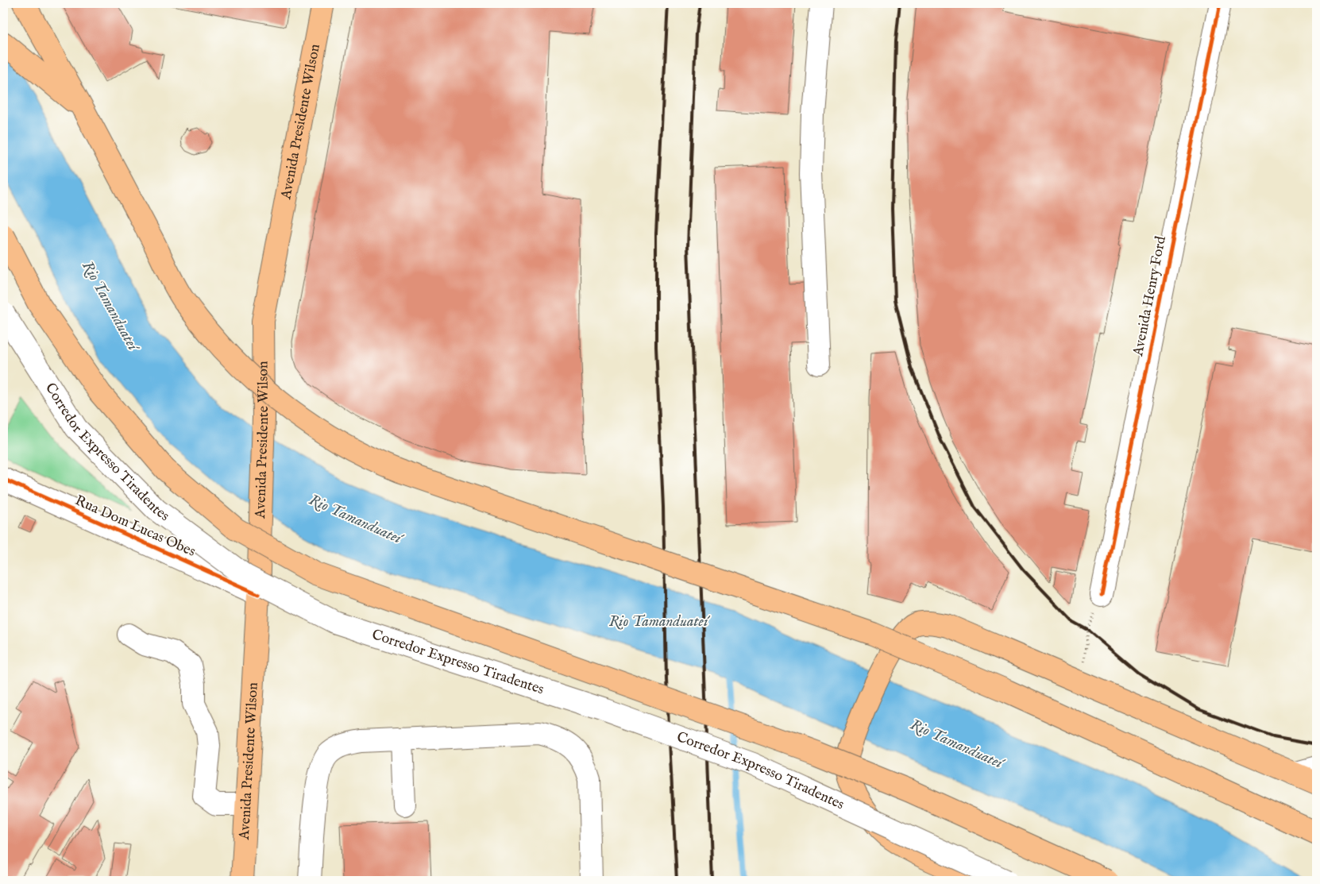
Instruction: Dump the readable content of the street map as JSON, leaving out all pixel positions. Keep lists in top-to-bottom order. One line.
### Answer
{"streets":{"main road":["Avenida Presidente Wilson"],"street":["Avenida Henry Ford","Corredor Expresso Tiradentes","Rua Dom Lucas Obes"]},"crossings":[["Avenida Presidente Wilson","Rua Dom Lucas Obes"]],"water":["Rio Tamanduateí"]}
